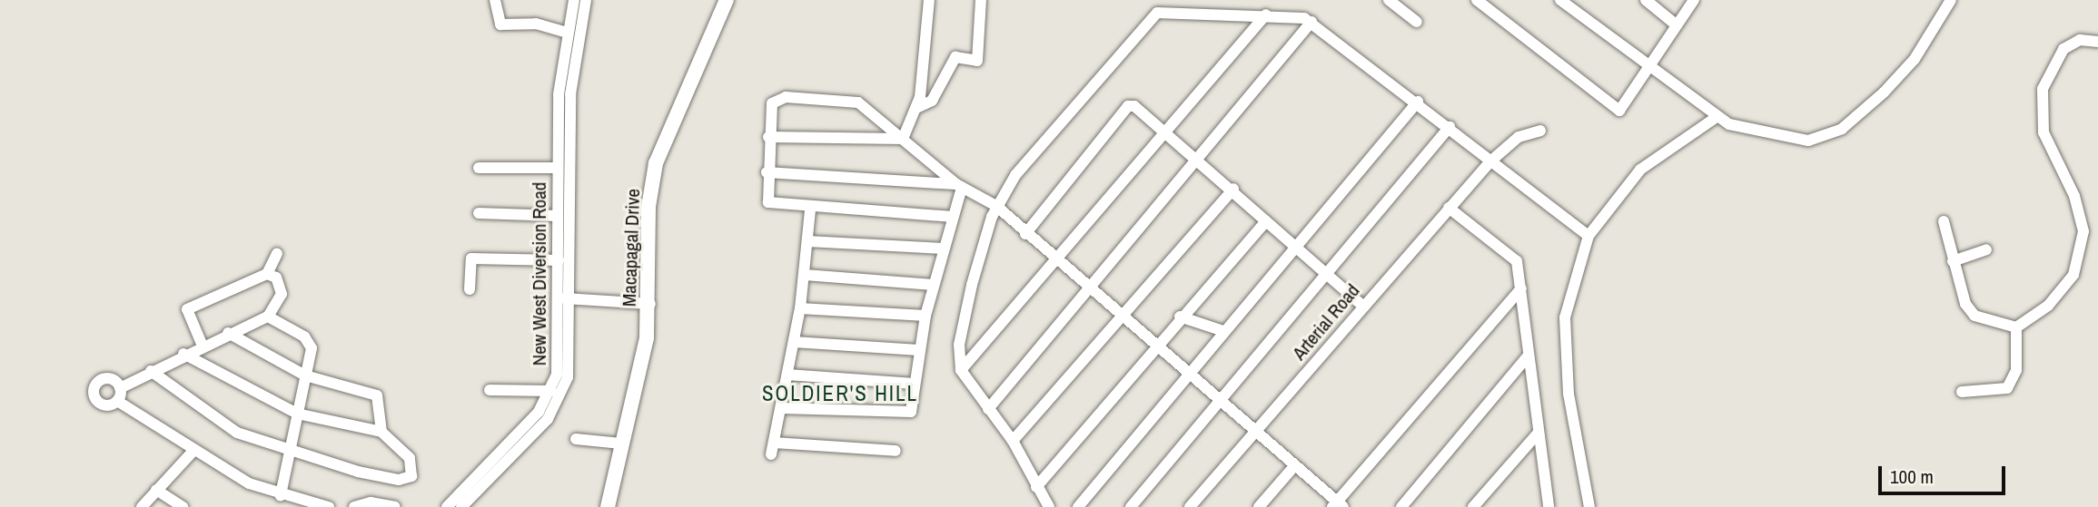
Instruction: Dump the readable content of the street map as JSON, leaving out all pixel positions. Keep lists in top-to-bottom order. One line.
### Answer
{"streets":{"main road":["Macapagal Drive"],"street":["New West Diversion Road","Arterial Road"]},"districts":["SOLDIER'S HILL"],"scale_bar":"100 m"}
